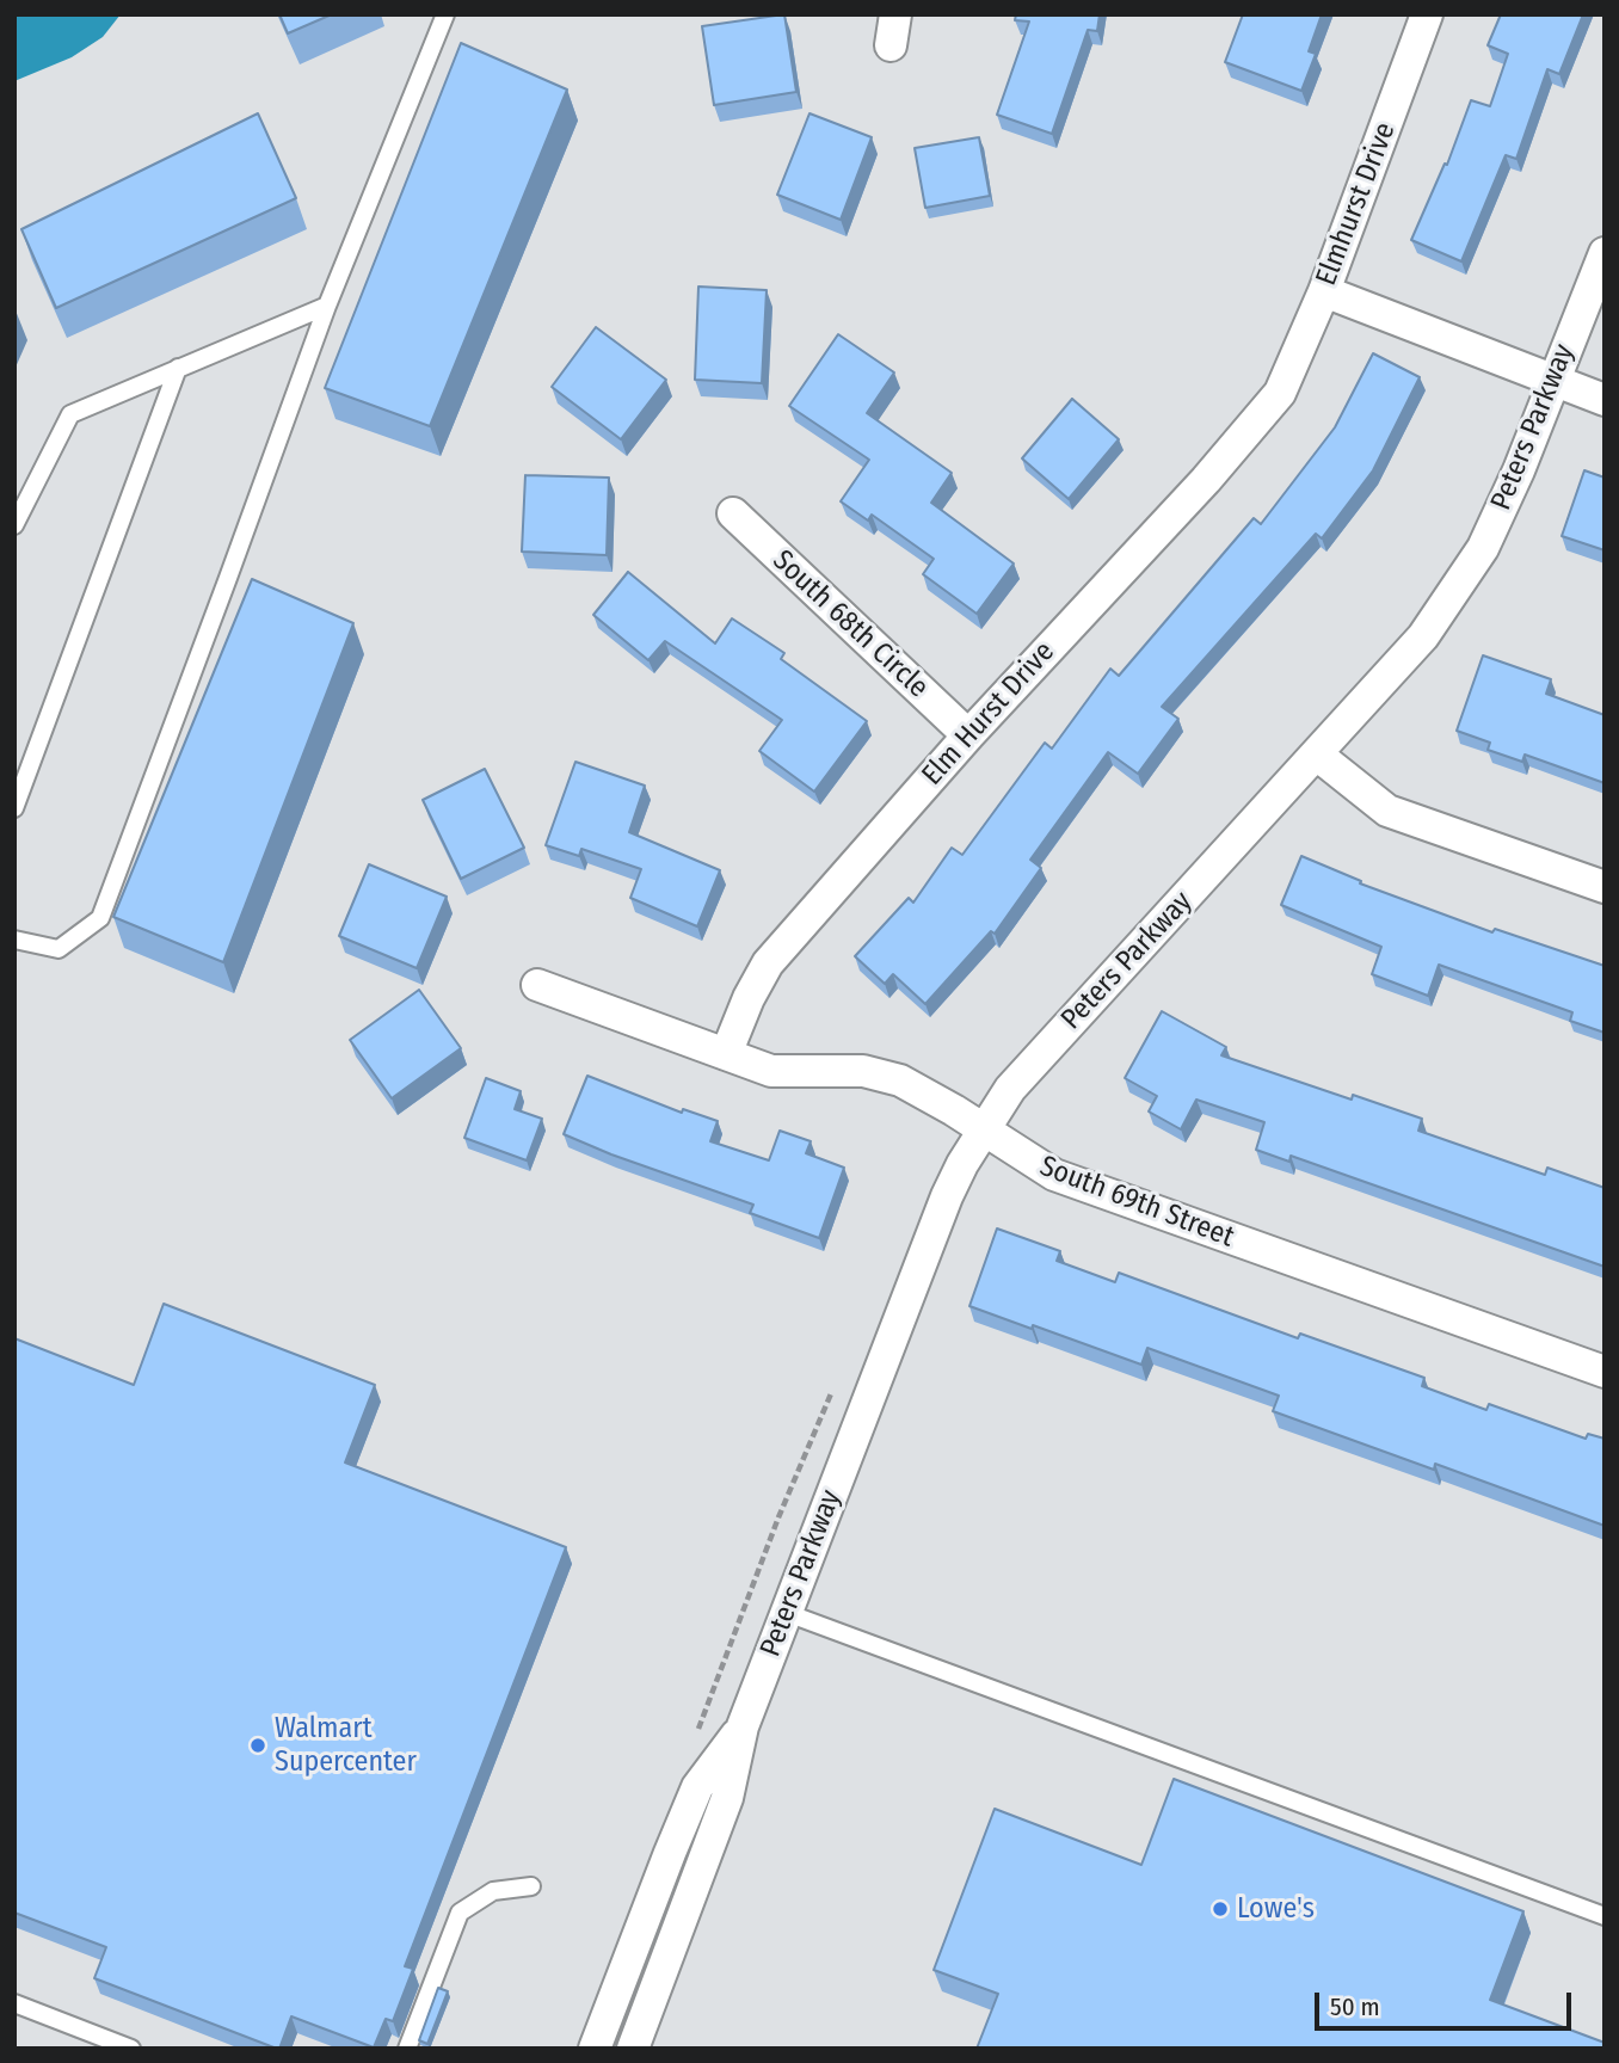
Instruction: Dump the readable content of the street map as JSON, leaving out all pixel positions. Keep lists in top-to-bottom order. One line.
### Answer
{"streets":{"street":["Elmhurst Drive","Peters Parkway","South 68th Circle","Elm Hurst Drive","South 69th Street"]},"crossings":[["Elmhurst Drive","Elm Hurst Drive"],["Peters Parkway","South 69th Street"],["South 68th Circle","Elm Hurst Drive"],["Elm Hurst Drive","South 69th Street"]],"places":["Walmart Supercenter","Lowe's"],"scale_bar":"50 m"}
